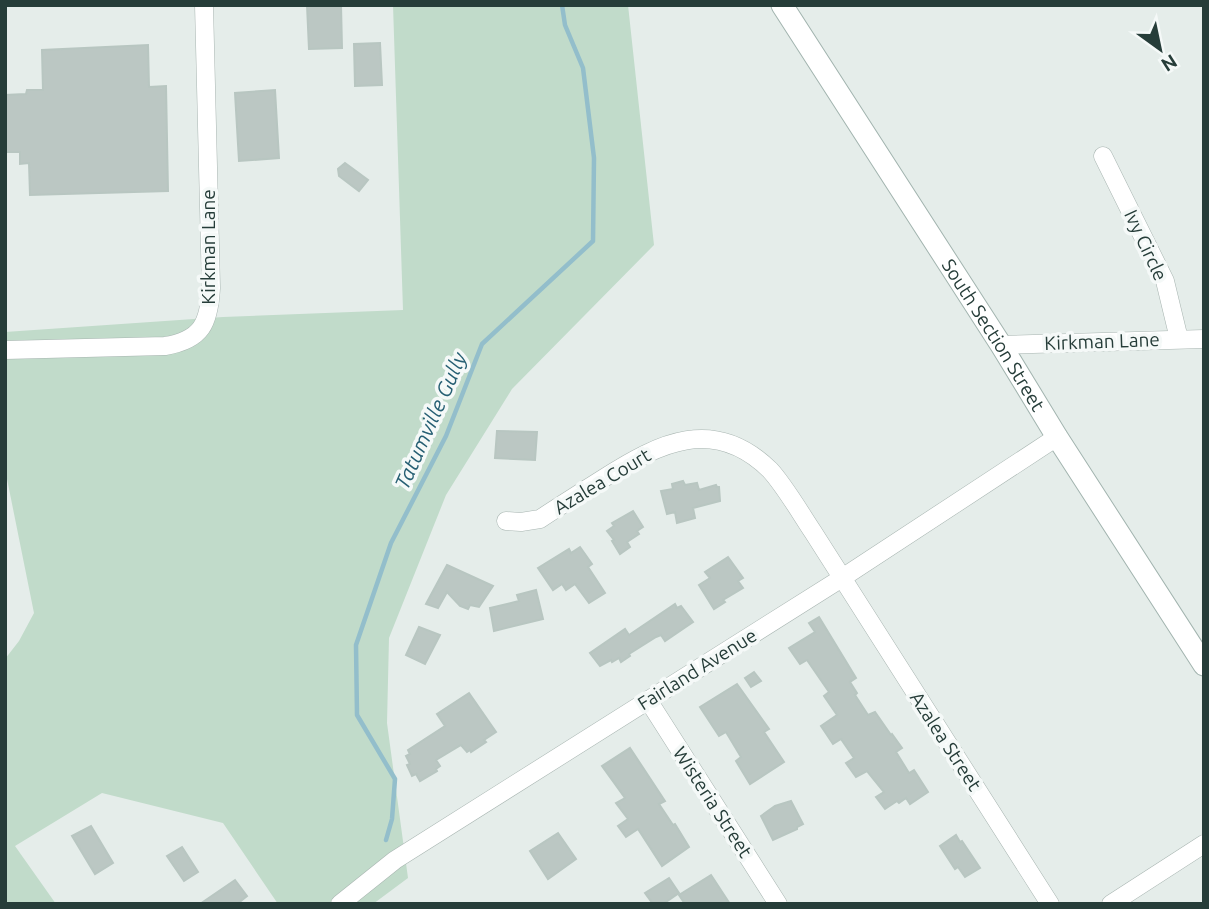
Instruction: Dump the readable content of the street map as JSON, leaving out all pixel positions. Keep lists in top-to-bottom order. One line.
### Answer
{"streets":{"street":["Ivy Circle","Kirkman Lane","South Section Street","Azalea Court","Fairland Avenue","Azalea Street","Wisteria Street"]},"crossings":[["Ivy Circle","Kirkman Lane"],["Kirkman Lane","South Section Street"],["South Section Street","Fairland Avenue"],["Azalea Court","Fairland Avenue"],["Azalea Court","Azalea Street"],["Fairland Avenue","Azalea Street"],["Fairland Avenue","Wisteria Street"]],"water":["Tatumville Gully"],"north":"bottom right"}
